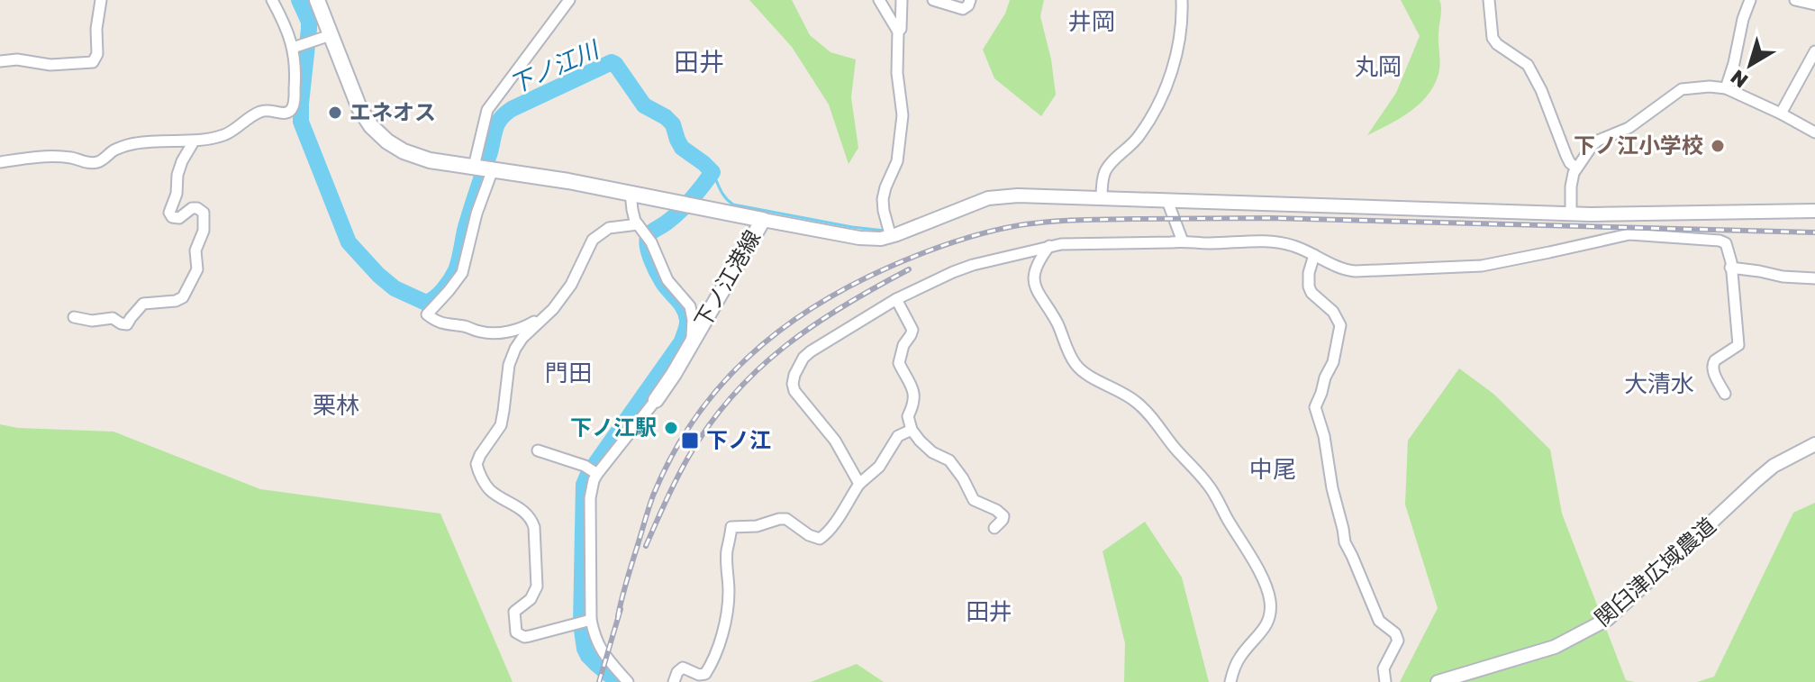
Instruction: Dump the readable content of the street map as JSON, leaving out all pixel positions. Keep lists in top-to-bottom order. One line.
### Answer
{"streets":{"main road":["下ノ江港線"],"street":["関臼津広域農道"]},"districts":["井岡","田井","丸岡","門田","大清水","栗林","中尾","田井"],"water":["下ノ江川"],"places":{"other":["エネオス","下ノ江小学校","下ノ江駅"],"transit":["下ノ江"]},"north":"bottom left"}
